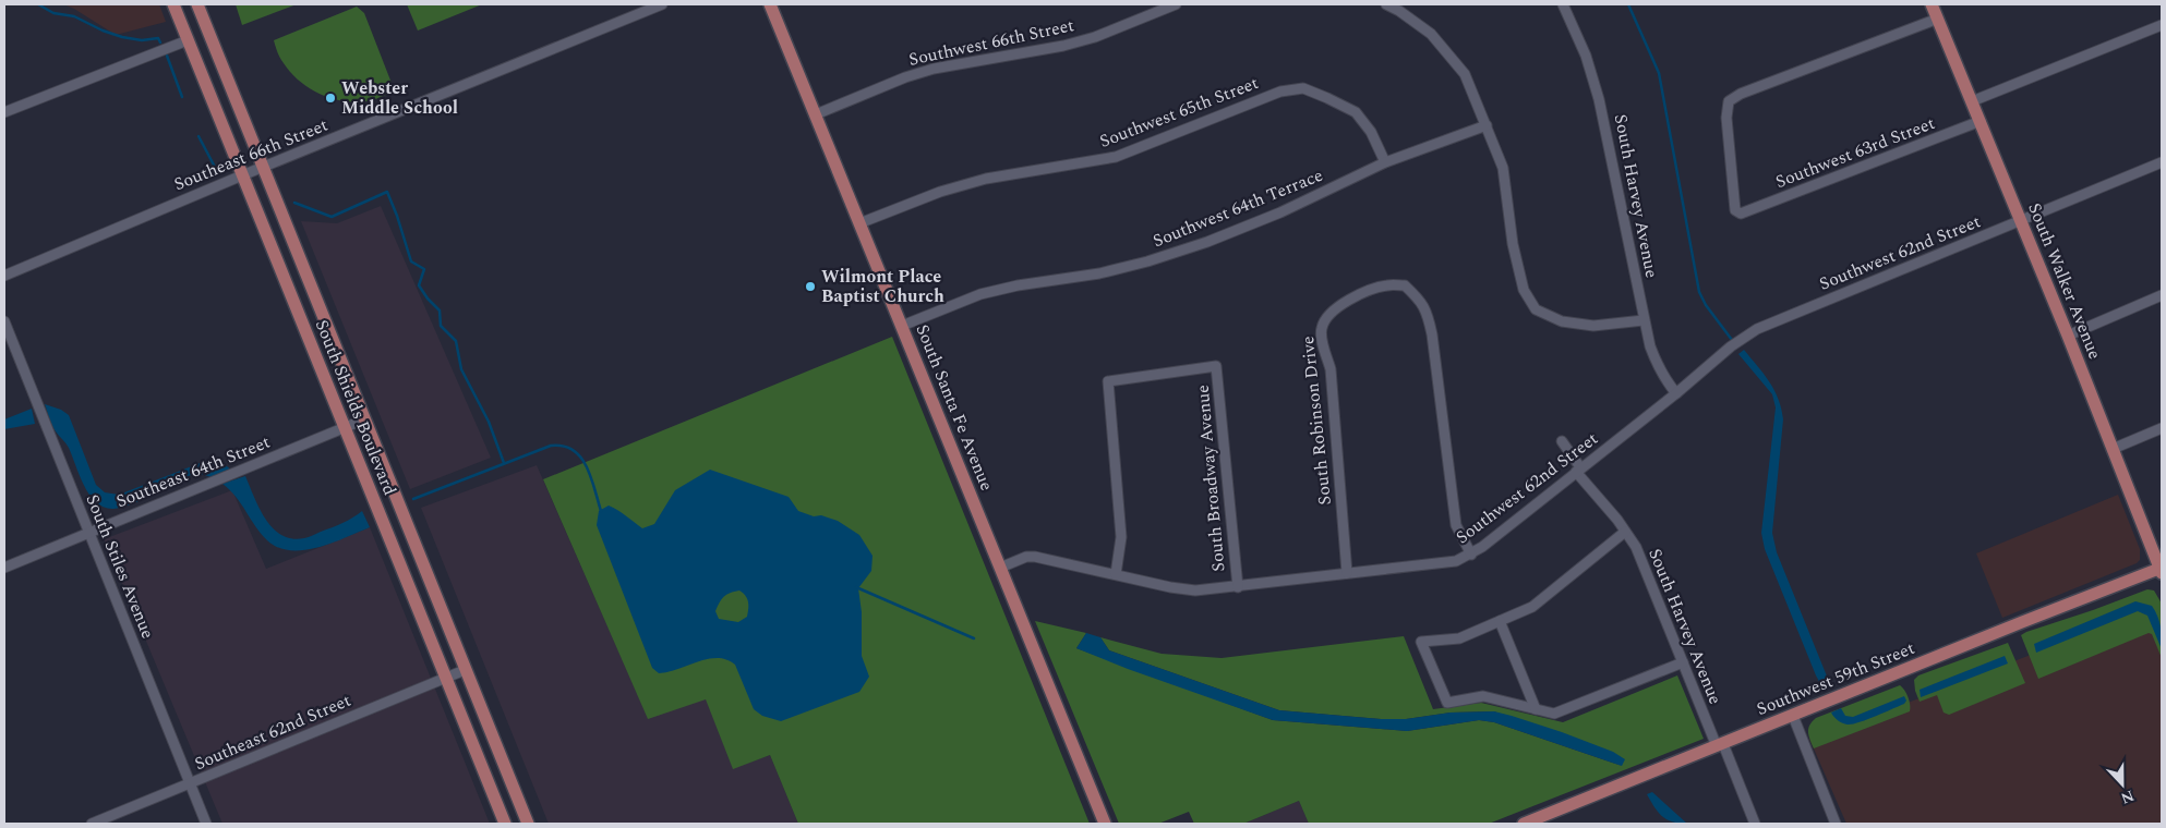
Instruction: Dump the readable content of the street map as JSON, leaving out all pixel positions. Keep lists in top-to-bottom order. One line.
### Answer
{"streets":{"main road":["South Walker Avenue","South Shields Boulevard","South Santa Fe Avenue","Southwest 59th Street"],"street":["Southwest 66th Street","Southwest 65th Street","Southwest 63rd Street","Southeast 66th Street","South Harvey Avenue","Southwest 64th Terrace","Southwest 62nd Street","South Robinson Drive","Southeast 64th Street","South Broadway Avenue","South Stiles Avenue","Southeast 62nd Street"]},"crossings":[["Southwest 66th Street","South Santa Fe Avenue"],["Southwest 65th Street","Southwest 64th Terrace"],["Southwest 65th Street","South Santa Fe Avenue"],["Southwest 63rd Street","South Walker Avenue"],["Southeast 66th Street","South Shields Boulevard"],["South Harvey Avenue","Southwest 62nd Street"],["South Harvey Avenue","Southwest 59th Street"],["Southwest 64th Terrace","South Santa Fe Avenue"],["Southwest 62nd Street","South Walker Avenue"],["Southwest 62nd Street","South Santa Fe Avenue"],["Southwest 62nd Street","South Robinson Drive"],["Southwest 62nd Street","South Broadway Avenue"],["South Walker Avenue","Southwest 59th Street"],["South Shields Boulevard","Southeast 64th Street"],["South Shields Boulevard","Southeast 62nd Street"],["Southeast 64th Street","South Stiles Avenue"],["South Stiles Avenue","Southeast 62nd Street"]],"places":["Webster Middle School","Wilmont Place Baptist Church"],"north":"bottom"}
